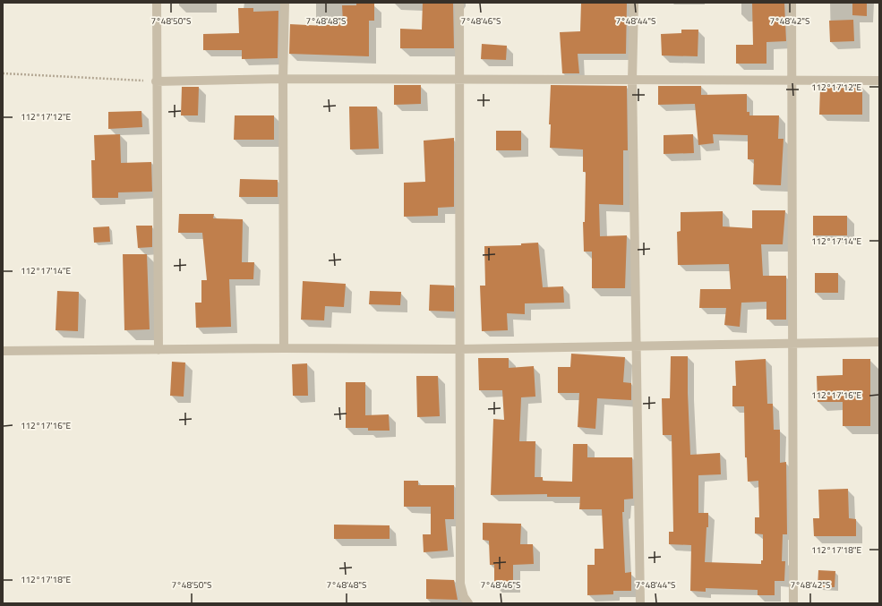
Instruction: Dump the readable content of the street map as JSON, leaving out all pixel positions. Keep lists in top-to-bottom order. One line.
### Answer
{"coordinates":["7°48'50\"S","7°48'48\"S","7°48'46\"S","7°48'44\"S","7°48'42\"S","112°17'12\"E","112°17'14\"E","112°17'16\"E","112°17'18\"E"]}
